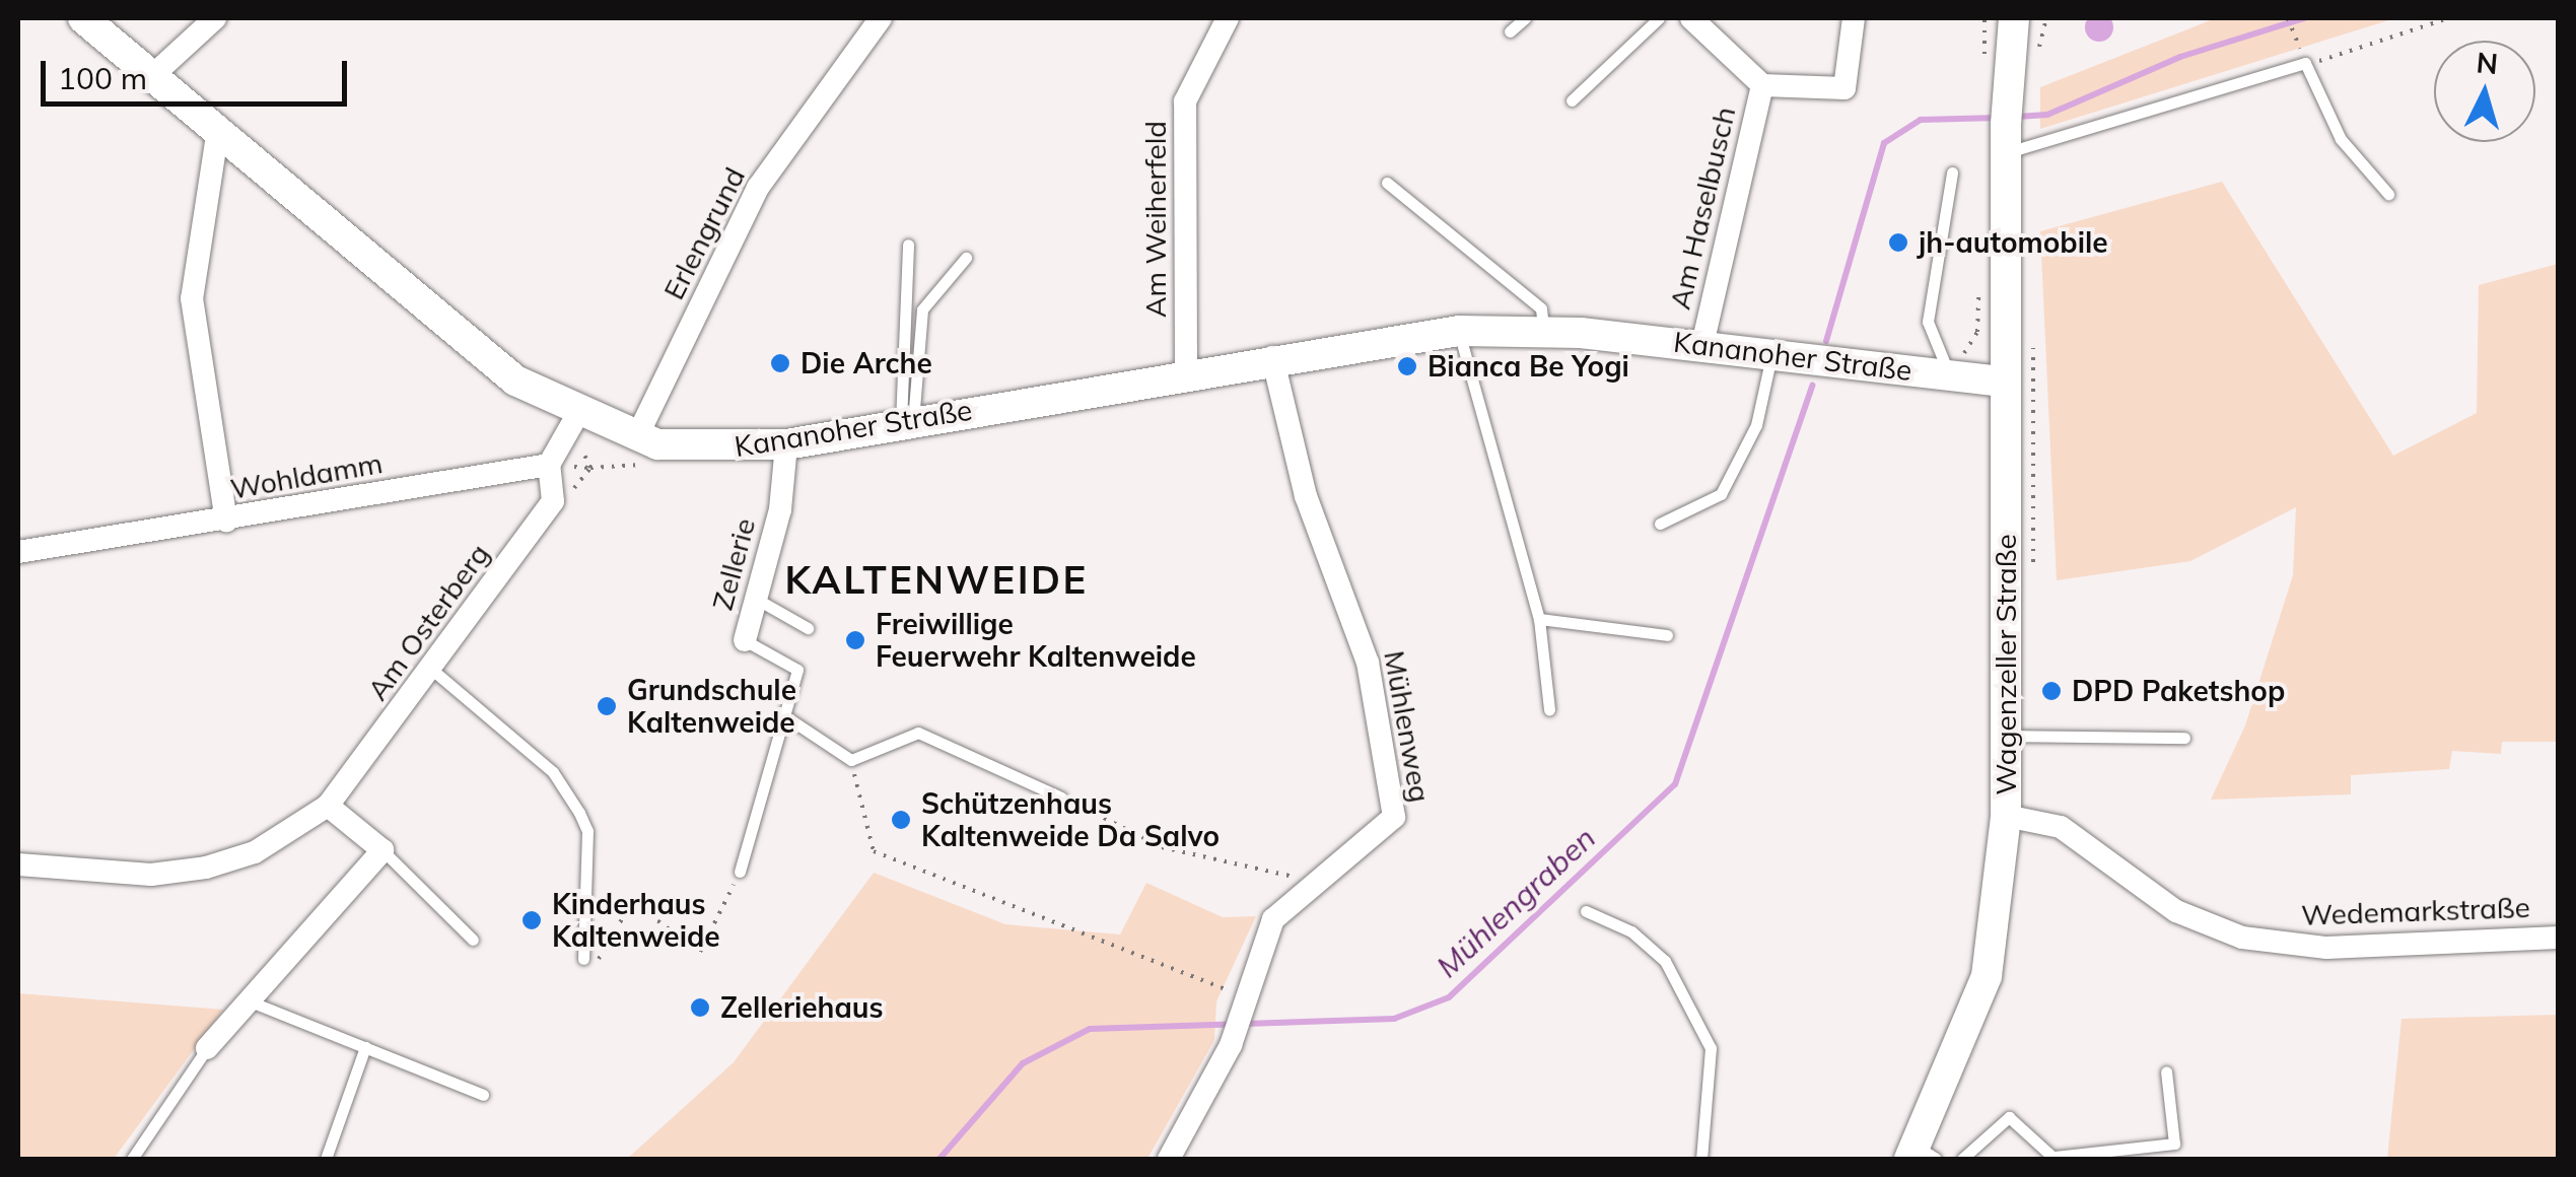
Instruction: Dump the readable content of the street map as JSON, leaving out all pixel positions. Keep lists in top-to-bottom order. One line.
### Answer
{"streets":{"street":["Am Haselbusch","Am Weiherfeld","Erlengrund","Kananoher Straße","Wohldamm","Zellerie","Am Osterberg","Wagenzeller Straße","Mühlenweg","Wedemarkstraße"]},"crossings":[["Am Haselbusch","Kananoher Straße"],["Am Weiherfeld","Kananoher Straße"],["Erlengrund","Kananoher Straße"],["Kananoher Straße","Zellerie"],["Kananoher Straße","Wagenzeller Straße"],["Kananoher Straße","Mühlenweg"],["Wagenzeller Straße","Wedemarkstraße"]],"districts":["KALTENWEIDE"],"water":["Mühlengraben"],"places":["jh-automobile","Die Arche","Bianca Be Yogi","Freiwillige Feuerwehr Kaltenweide","DPD Paketshop","Grundschule Kaltenweide","Schützenhaus Kaltenweide Da Salvo","Kinderhaus Kaltenweide","Zelleriehaus"],"scale_bar":"100 m","north":"top"}
